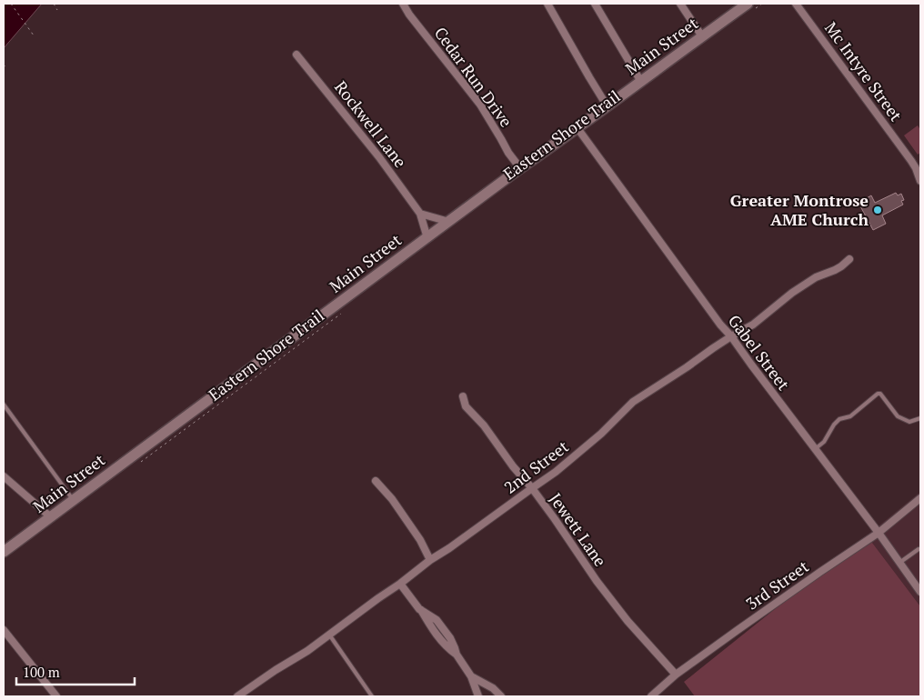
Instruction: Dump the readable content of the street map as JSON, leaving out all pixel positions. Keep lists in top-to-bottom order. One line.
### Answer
{"streets":{"main road":["Main Street"],"street":["Mc Intyre Street","Cedar Run Drive","Rockwell Lane","Gabel Street","2nd Street","Jewett Lane","3rd Street"],"path":["Eastern Shore Trail"]},"crossings":[["Main Street","Cedar Run Drive"],["Main Street","Rockwell Lane"],["Main Street","Gabel Street"],["Gabel Street","2nd Street"],["Gabel Street","3rd Street"],["2nd Street","Jewett Lane"],["Jewett Lane","3rd Street"]],"places":["Greater Montrose AME Church"],"scale_bar":"100 m"}
